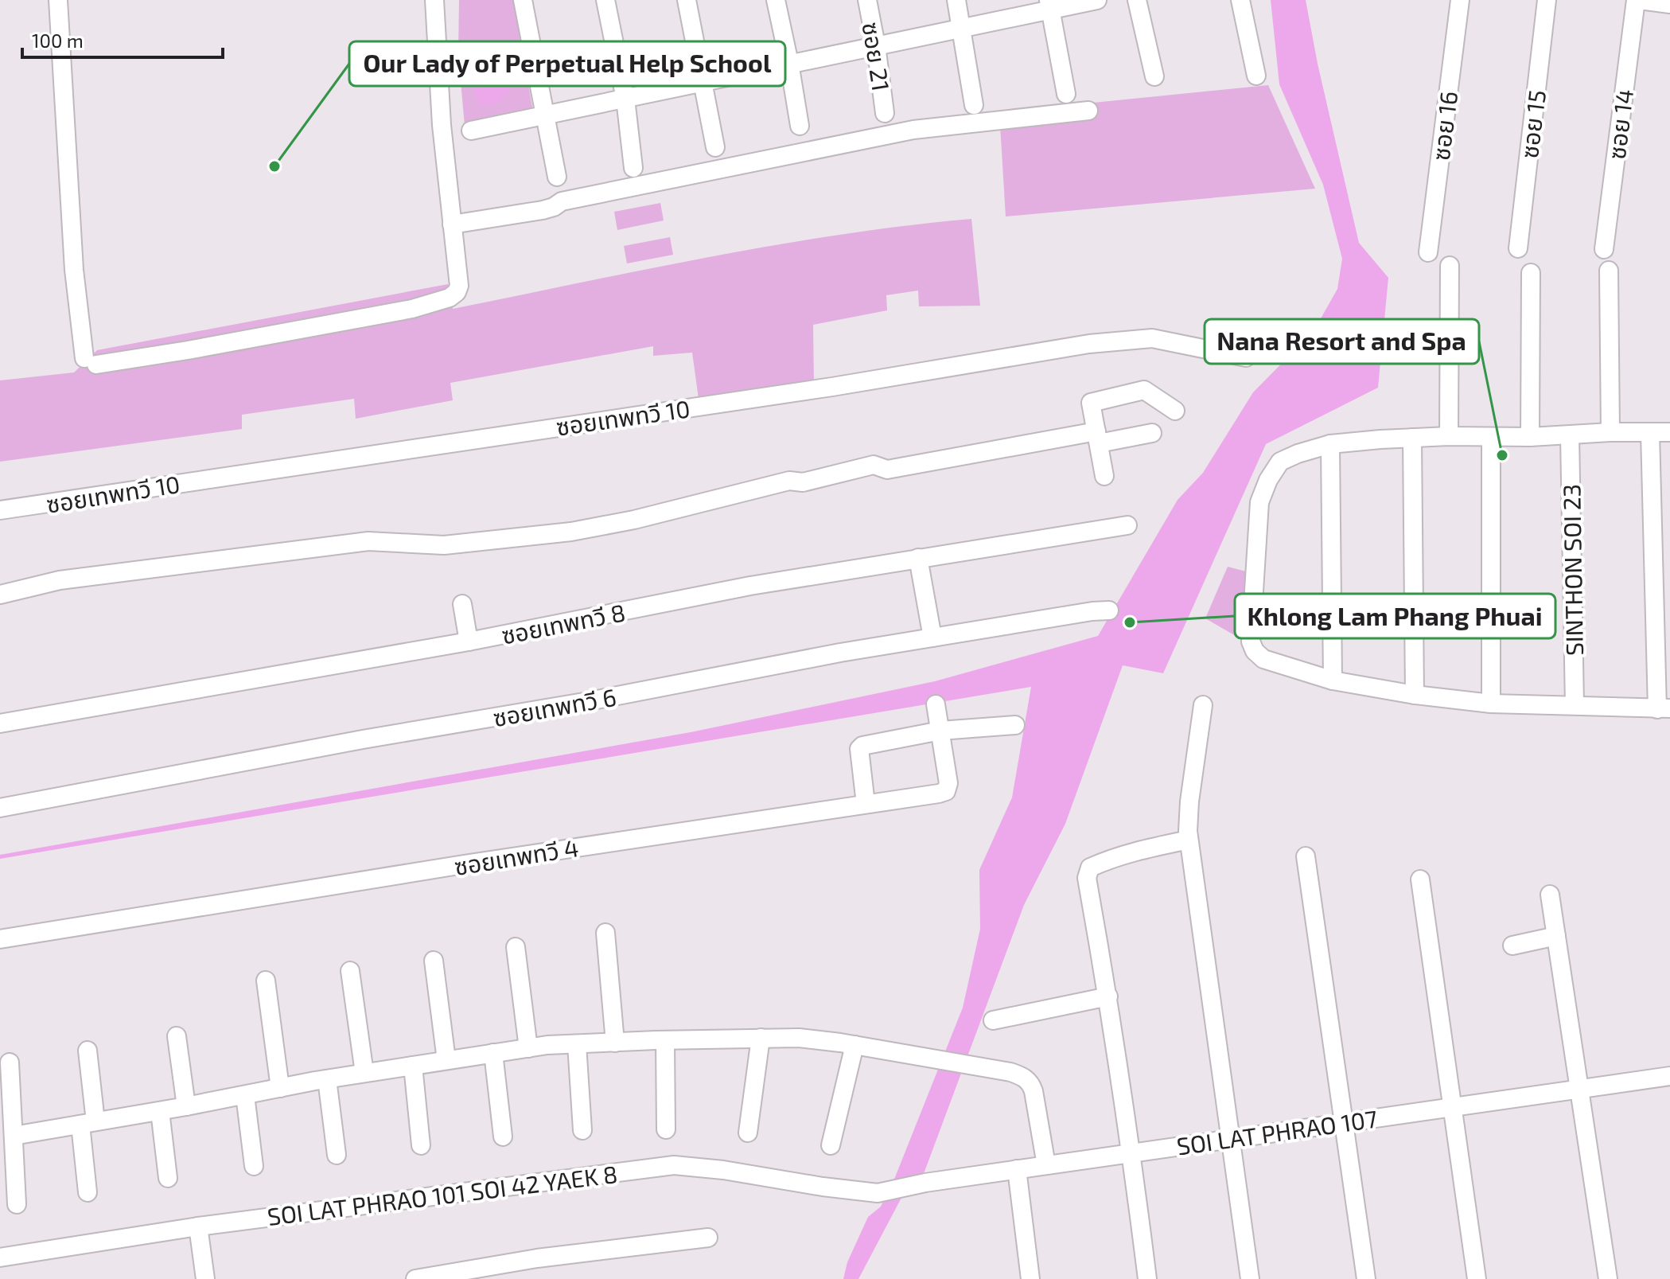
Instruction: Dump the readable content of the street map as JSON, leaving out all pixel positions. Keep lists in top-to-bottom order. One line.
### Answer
{"streets":{"street":["ซอย 21","ซอย 15","ซอย 14","ซอย 16","ซอยเทพทวี 10","SINTHON SOI 23","ซอยเทพทวี 8","ซอยเทพทวี 6","ซอยเทพทวี 4","SOI LAT PHRAO 107","SOI LAT PHRAO 101 SOI 42 YAEK 8"]},"crossings":[["SOI LAT PHRAO 107","SOI LAT PHRAO 101 SOI 42 YAEK 8"]],"places":["Our Lady of Perpetual Help School","Nana Resort and Spa","Khlong Lam Phang Phuai"],"scale_bar":"100 m"}
